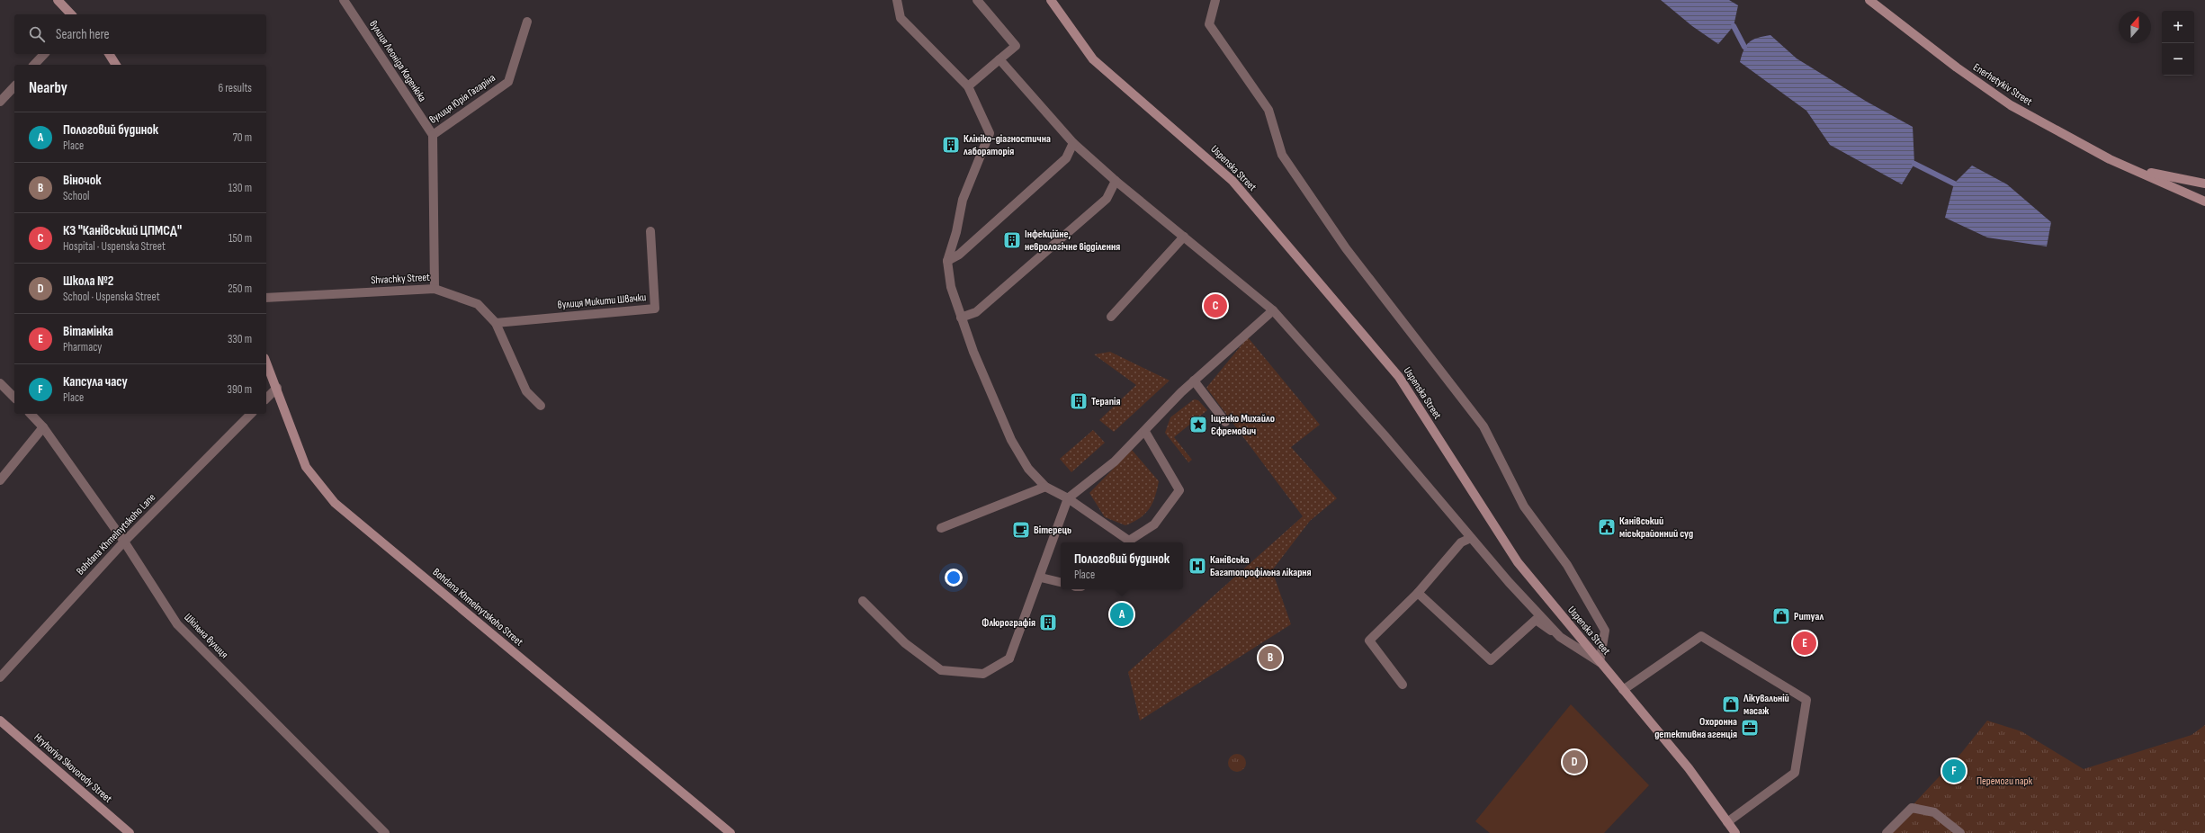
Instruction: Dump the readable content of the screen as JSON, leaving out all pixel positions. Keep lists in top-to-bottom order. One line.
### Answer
{"streets":{"street":["вулиця Леоніда Каденюка","Enerhetykiv Street","вулиця Юрія Гагаріна","Uspenska Street","Shvachky Street","вулиця Микити Швачки","Bohdana Khmelnytskoho Lane","Bohdana Khmelnytskoho Street","Шкільна вулиця","Hryhoriya Skovorody Street"]},"crossings":[["вулиця Леоніда Каденюка","вулиця Юрія Гагаріна"],["Shvachky Street","вулиця Микити Швачки"],["Bohdana Khmelnytskoho Lane","Шкільна вулиця"]],"parks":["Перемоги парк"],"places":{"building":["Клініко-діагностична лабораторія","Інфекційне, неврологічне відділення","Терапія","Флюрографія"],"place":["Іщенко Михайло Єфремович"],"public building":["Канівський міськрайонний суд"],"cafe":["Вітерець"],"hospital":["Канівська Багатопрофільна лікарня"],"shop":["Ритуал","Лікувальній масаж"],"office":["Охоронна детективна агенція"]},"north":"top","page":{"map_buttons":["+","−"],"search":"Search here","heading":["Nearby","6 results"],"list":[{"mark":"A","name":"Пологовий будинок","note":"Place","value":"70 m"},{"mark":"B","name":"Віночок","note":"School","value":"130 m"},{"mark":"C","name":"КЗ \"Канівський ЦПМСД\"","note":"Hospital · Uspenska Street","value":"150 m"},{"mark":"D","name":"Школа №2","note":"School · Uspenska Street","value":"250 m"},{"mark":"E","name":"Вітамінка","note":"Pharmacy","value":"330 m"},{"mark":"F","name":"Капсула часу","note":"Place","value":"390 m"}],"pins":["C","A","E","B","D","F"],"popup":["Пологовий будинок","Place"]}}
